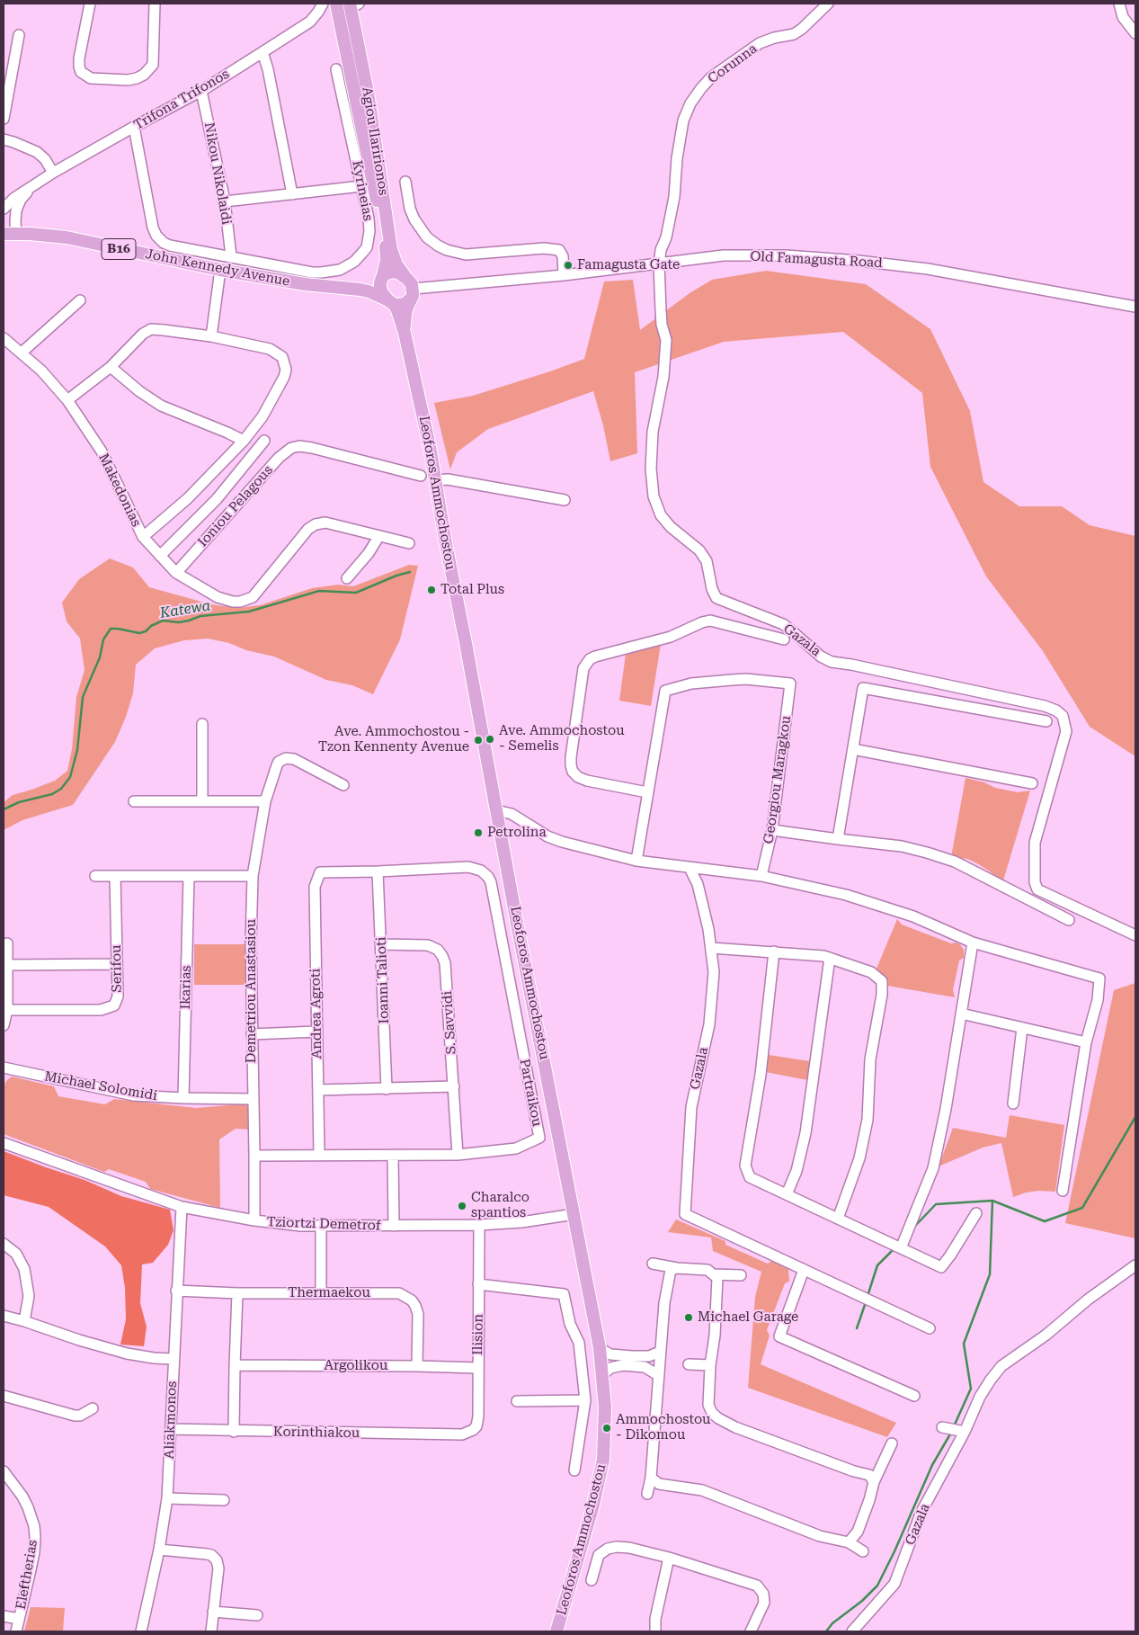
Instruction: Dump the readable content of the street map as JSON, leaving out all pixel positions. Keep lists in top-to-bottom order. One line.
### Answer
{"streets":{"main road":["Agiou Ilaririonos","B16","John Kennedy Avenue","Leoforos Ammochostou"],"street":["Corunna","Trifona Trifonos","Nikou Nikolaidi","Kyrineias","Old Famagusta Road","Makedonias","Ioniou Pelagous","Gazala","Georgiou Maragkou","Serifou","Ioanni Talioti","Ikarias","Demetriou Anastasiou","Andrea Agroti","S. Savvidi","Michael Solomidi","Partraikou","Tziortzi Demetrof","Thermaekou","Ilision","Argolikou","Aliakmonos","Korinthiakou","Eleftherias"]},"crossings":[["Corunna","Old Famagusta Road"],["Corunna","Gazala"],["Trifona Trifonos","Nikou Nikolaidi"],["Trifona Trifonos","Kyrineias"],["Trifona Trifonos","John Kennedy Avenue"],["Agiou Ilaririonos","Old Famagusta Road"],["Agiou Ilaririonos","John Kennedy Avenue"],["Agiou Ilaririonos","Leoforos Ammochostou"],["Nikou Nikolaidi","Kyrineias"],["Old Famagusta Road","John Kennedy Avenue"],["Old Famagusta Road","Leoforos Ammochostou"],["Old Famagusta Road","Gazala"],["John Kennedy Avenue","Leoforos Ammochostou"],["Makedonias","Ioniou Pelagous"],["Leoforos Ammochostou","Tziortzi Demetrof"],["Ioanni Talioti","Andrea Agroti"],["Ioanni Talioti","S. Savvidi"],["Ioanni Talioti","Partraikou"],["Ikarias","Michael Solomidi"],["Demetriou Anastasiou","Michael Solomidi"],["Demetriou Anastasiou","Partraikou"],["Demetriou Anastasiou","Tziortzi Demetrof"],["Andrea Agroti","Partraikou"],["S. Savvidi","Partraikou"],["Tziortzi Demetrof","Ilision"],["Tziortzi Demetrof","Aliakmonos"],["Thermaekou","Argolikou"],["Thermaekou","Aliakmonos"],["Ilision","Argolikou"],["Ilision","Korinthiakou"],["Aliakmonos","Korinthiakou"]],"water":["Katewa"],"places":["Famagusta Gate","Total Plus","Ave. Ammochostou - Semelis","Ave. Ammochostou - Tzon Kennenty Avenue","Petrolina","Charalco spantios","Michael Garage","Ammochostou - Dikomou"]}
